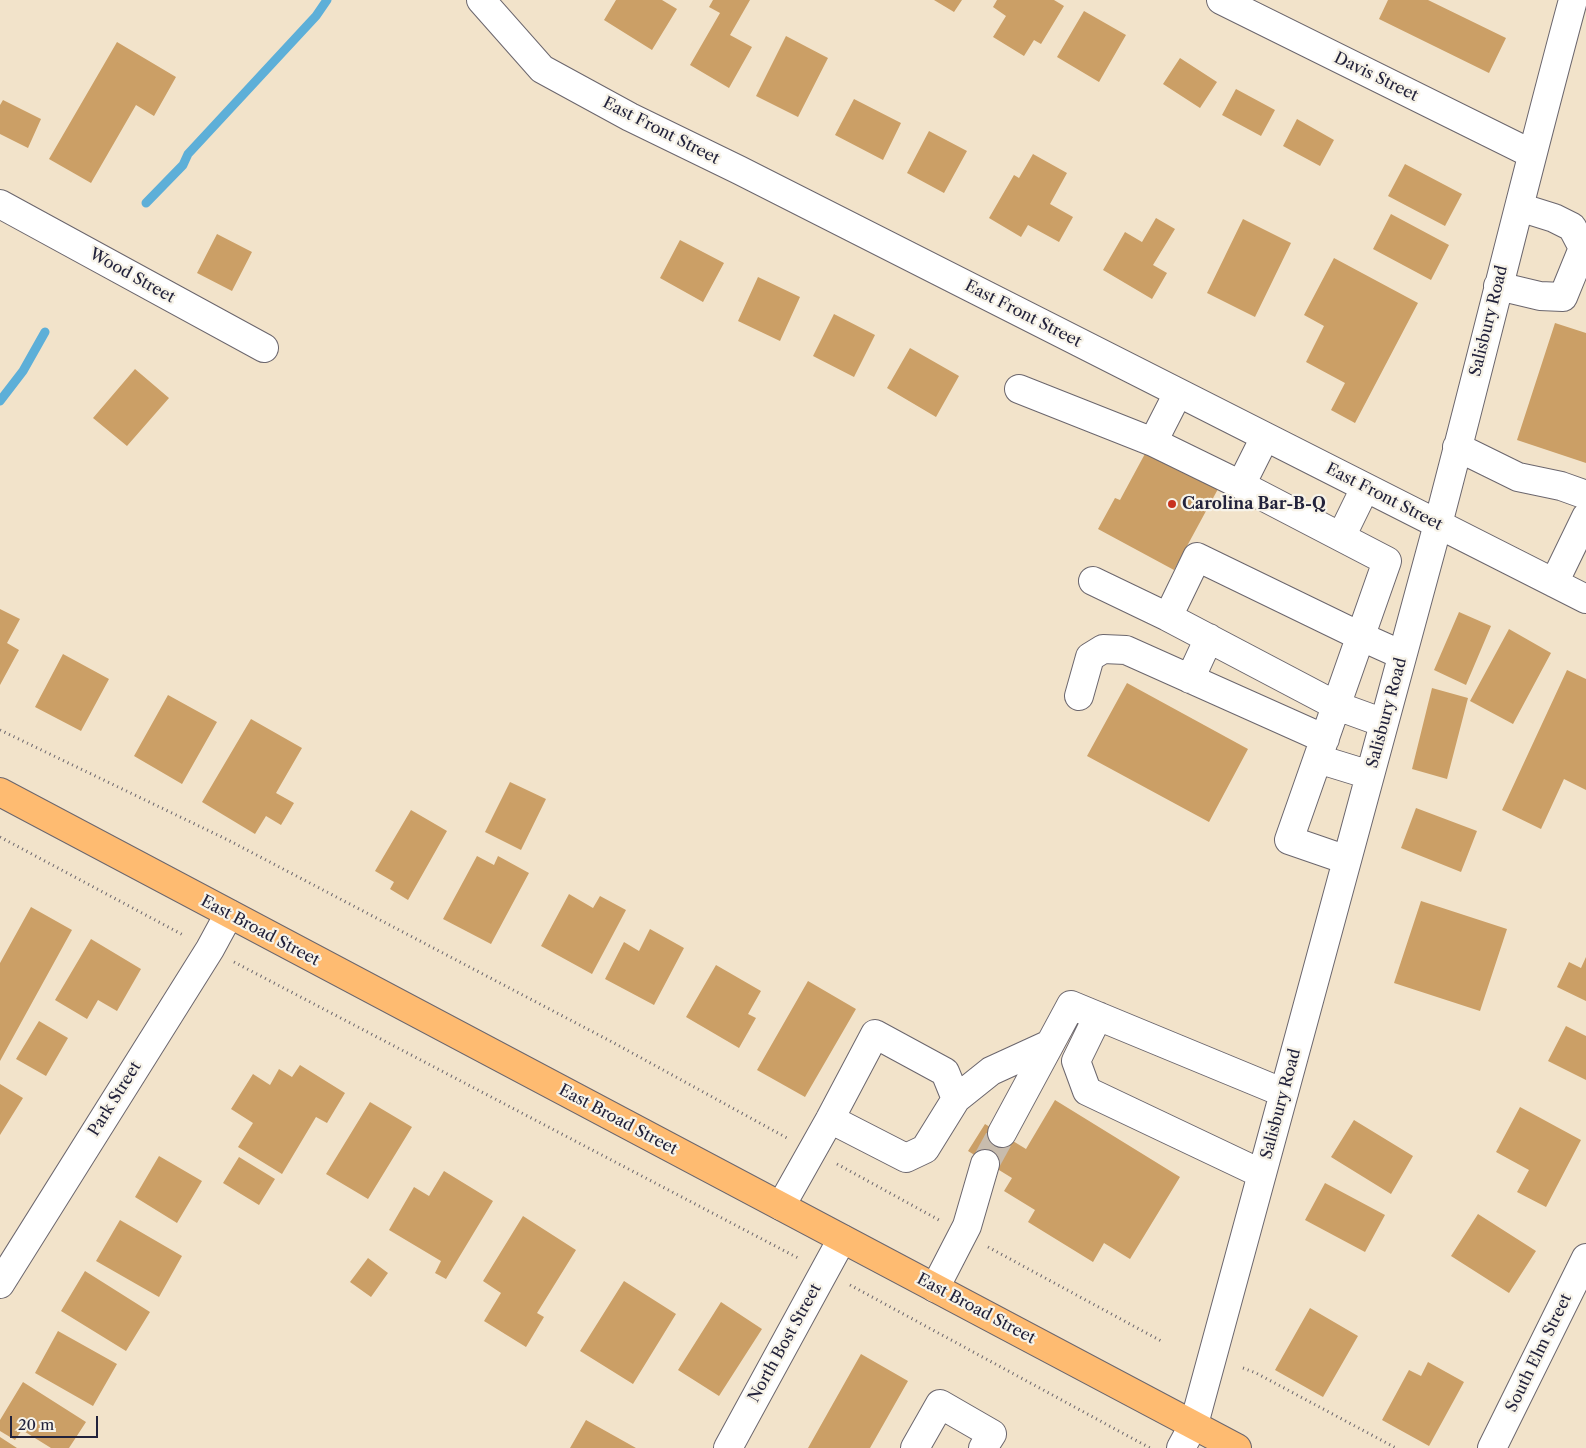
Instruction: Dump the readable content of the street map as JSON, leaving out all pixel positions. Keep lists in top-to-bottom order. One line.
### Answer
{"streets":{"main road":["East Broad Street"],"street":["Davis Street","East Front Street","Wood Street","Salisbury Road","Park Street","North Bost Street","South Elm Street"]},"crossings":[["Davis Street","Salisbury Road"],["East Front Street","Salisbury Road"],["Salisbury Road","East Broad Street"],["East Broad Street","Park Street"],["East Broad Street","North Bost Street"]],"places":["Carolina Bar-B-Q"],"scale_bar":"20 m"}
